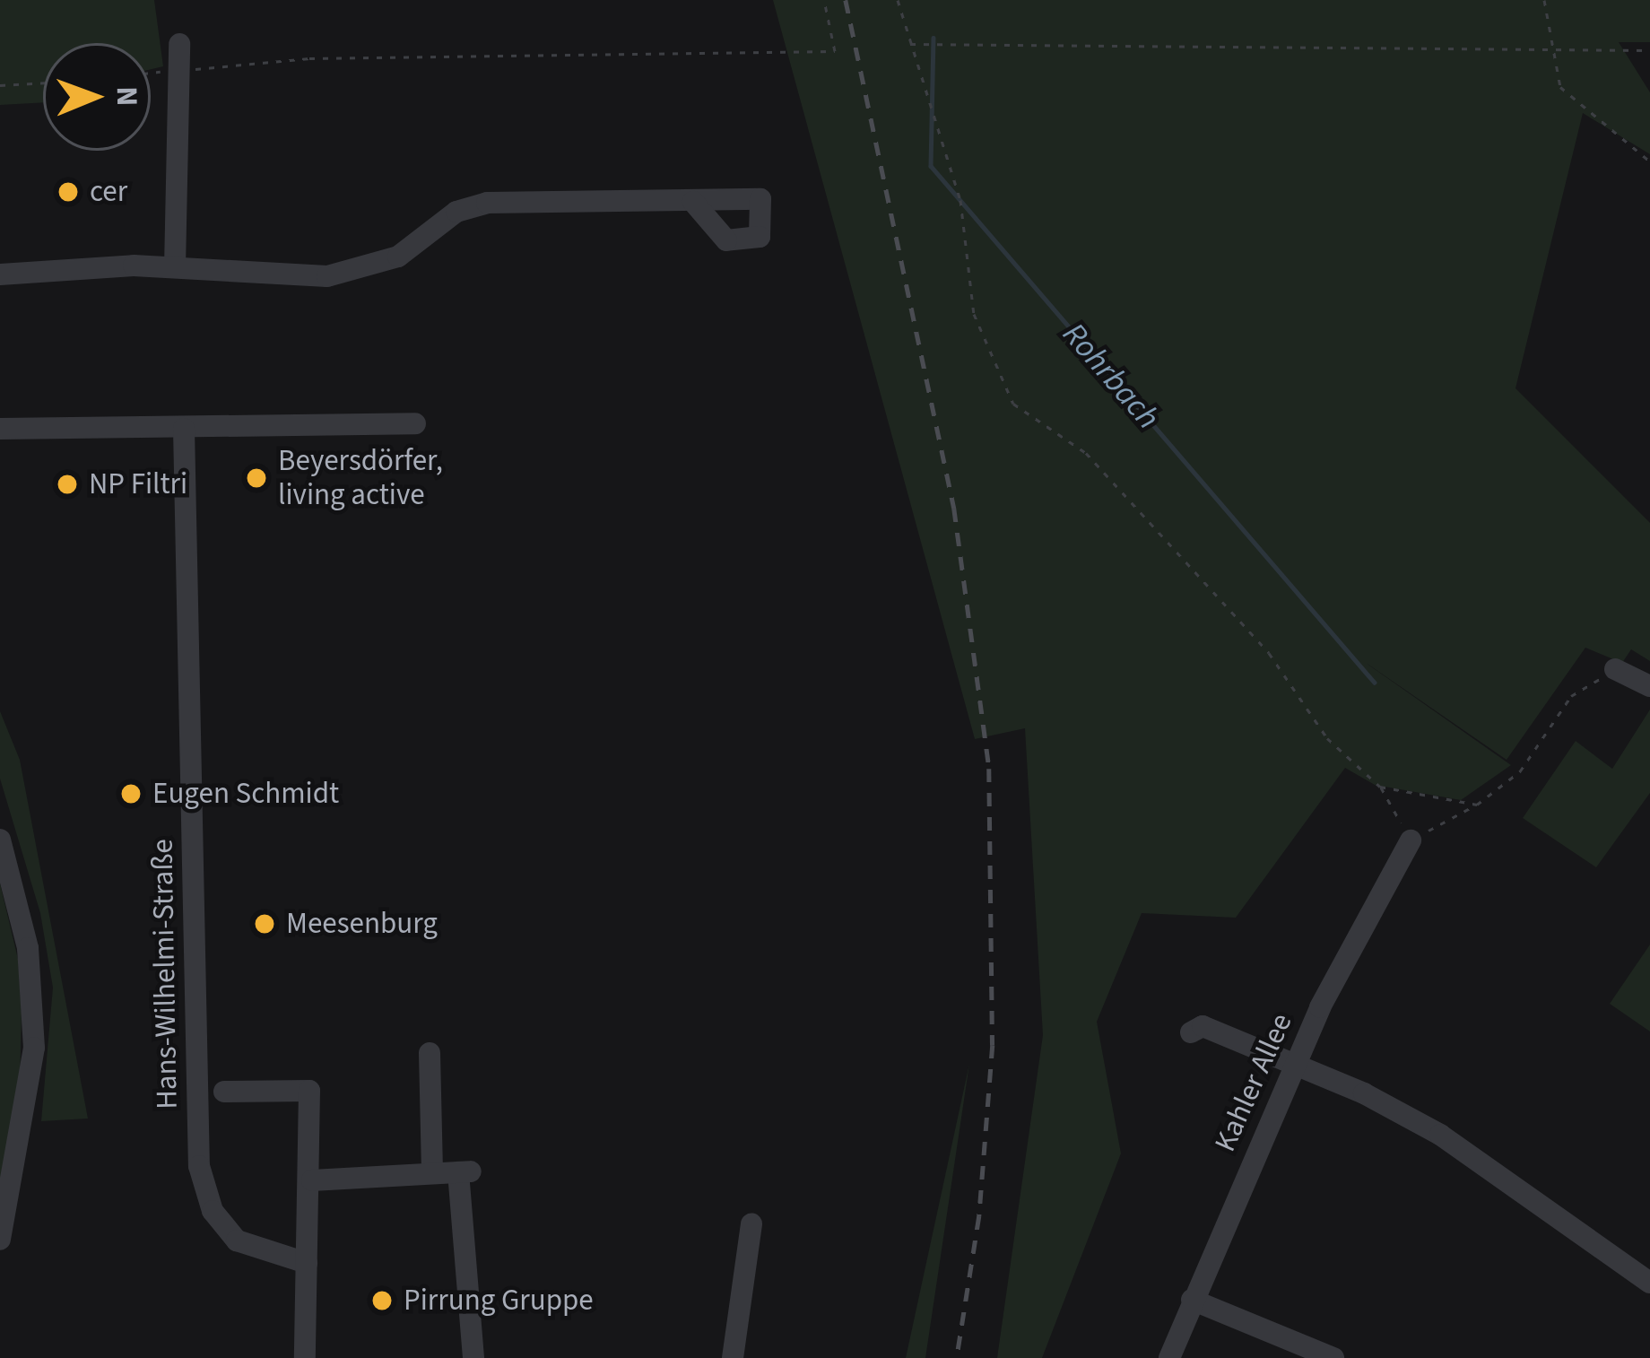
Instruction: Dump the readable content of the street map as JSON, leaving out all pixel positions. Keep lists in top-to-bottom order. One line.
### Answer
{"streets":{"street":["Hans-Wilhelmi-Straße","Kahler Allee"]},"water":["Rohrbach"],"places":["cer","Beyersdörfer, living active","NP Filtri","Eugen Schmidt","Meesenburg","Pirrung Gruppe"],"north":"right"}
